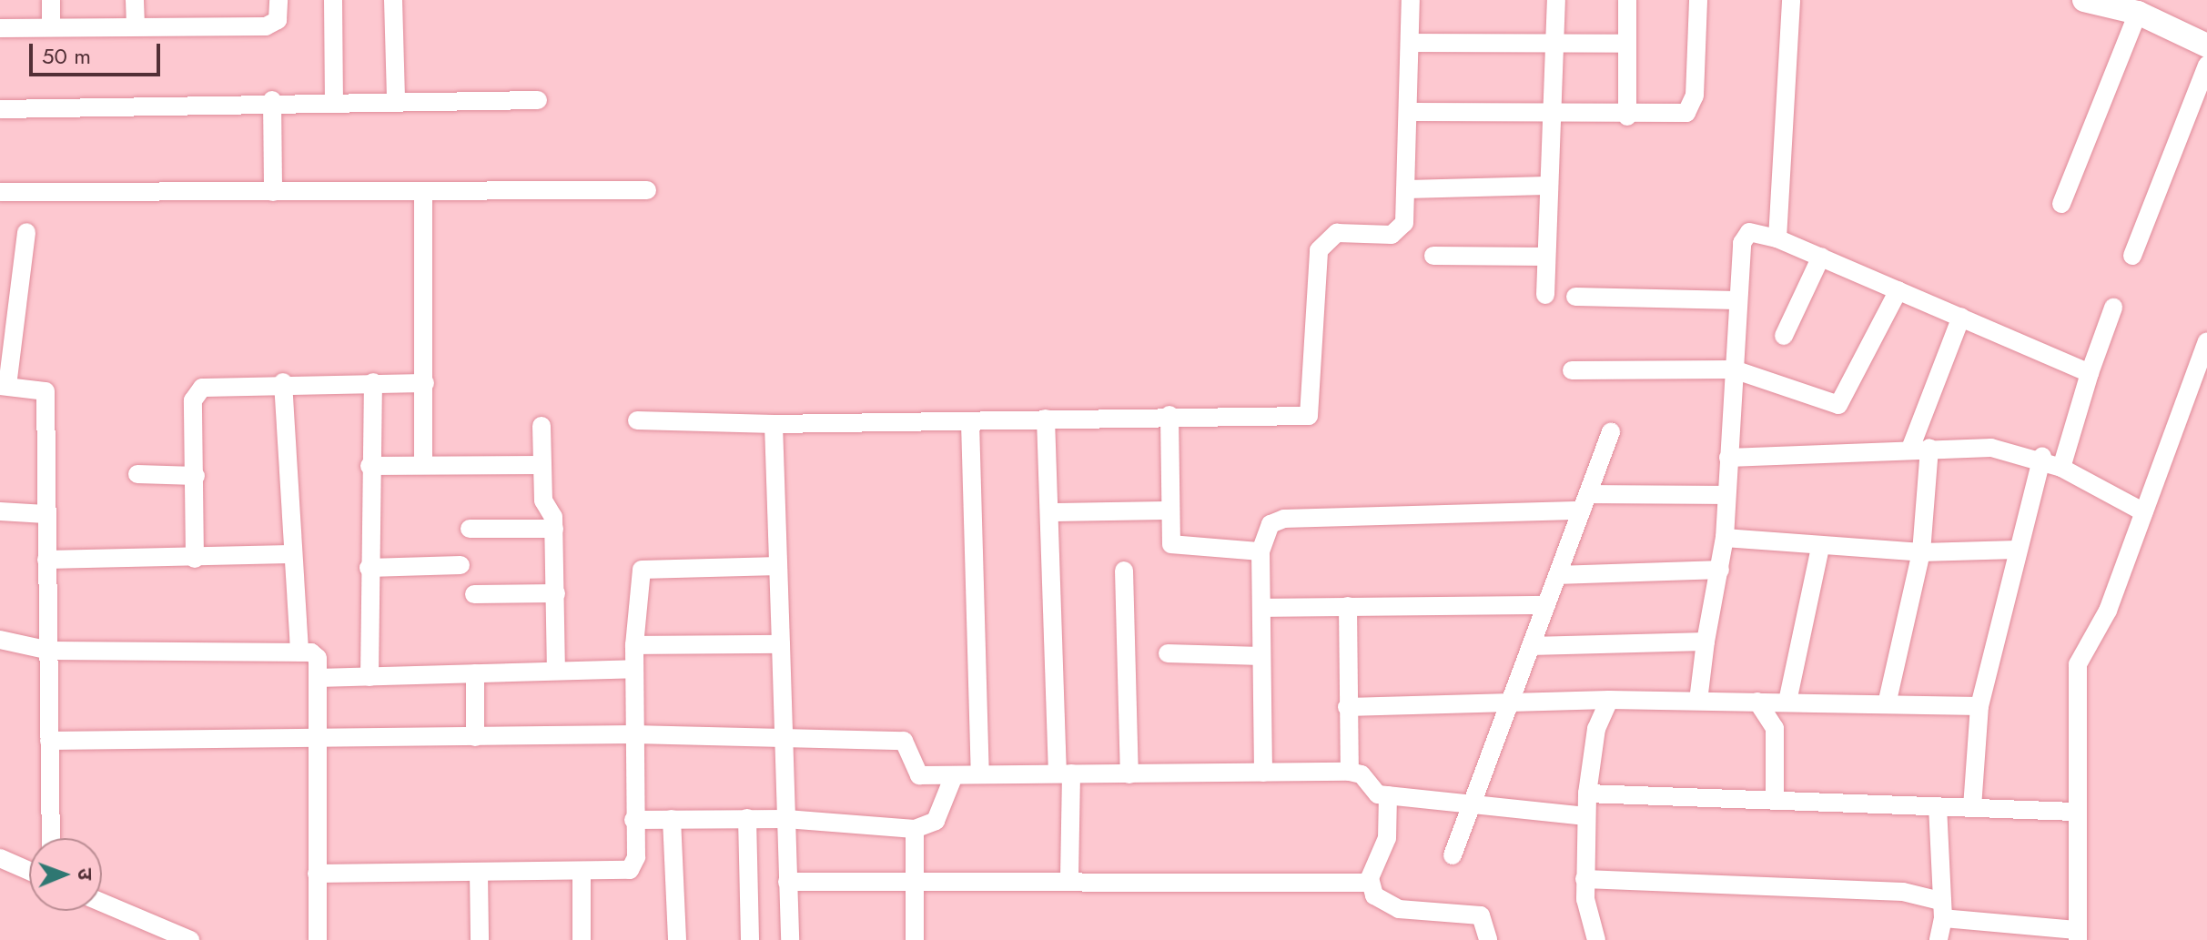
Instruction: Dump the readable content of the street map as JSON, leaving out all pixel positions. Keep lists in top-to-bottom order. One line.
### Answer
{"scale_bar":"50 m","north":"right"}
